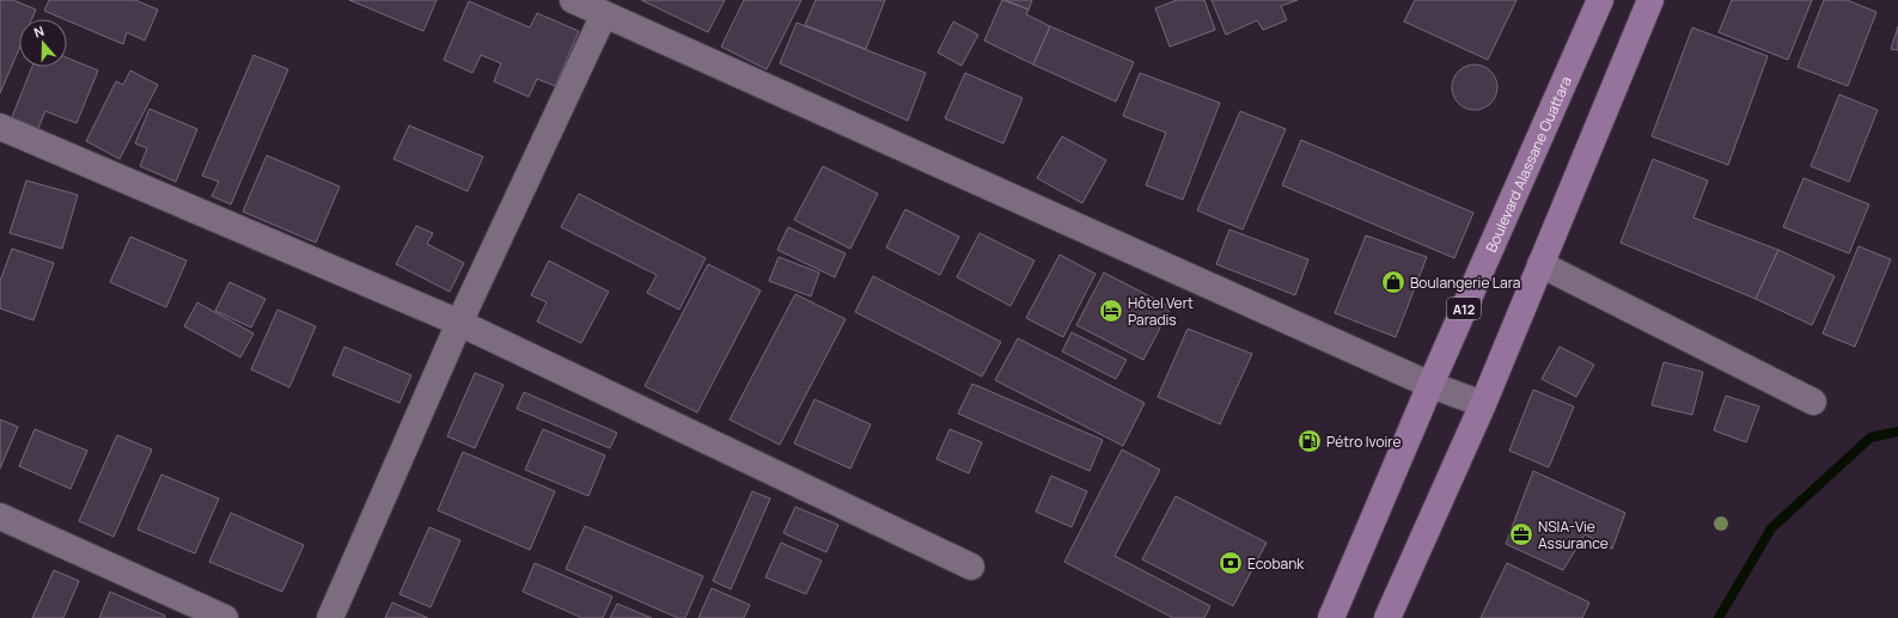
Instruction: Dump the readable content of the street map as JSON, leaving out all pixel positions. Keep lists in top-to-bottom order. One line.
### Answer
{"streets":{"main road":["Boulevard Alassane Ouattara","A12"]},"places":{"shop":["Boulangerie Lara"],"hotel":["Hôtel Vert Paradis"],"fuel station":["Pétro Ivoire"],"office":["NSIA-Vie Assurance"],"bank":["Ecobank"]},"north":"top"}
